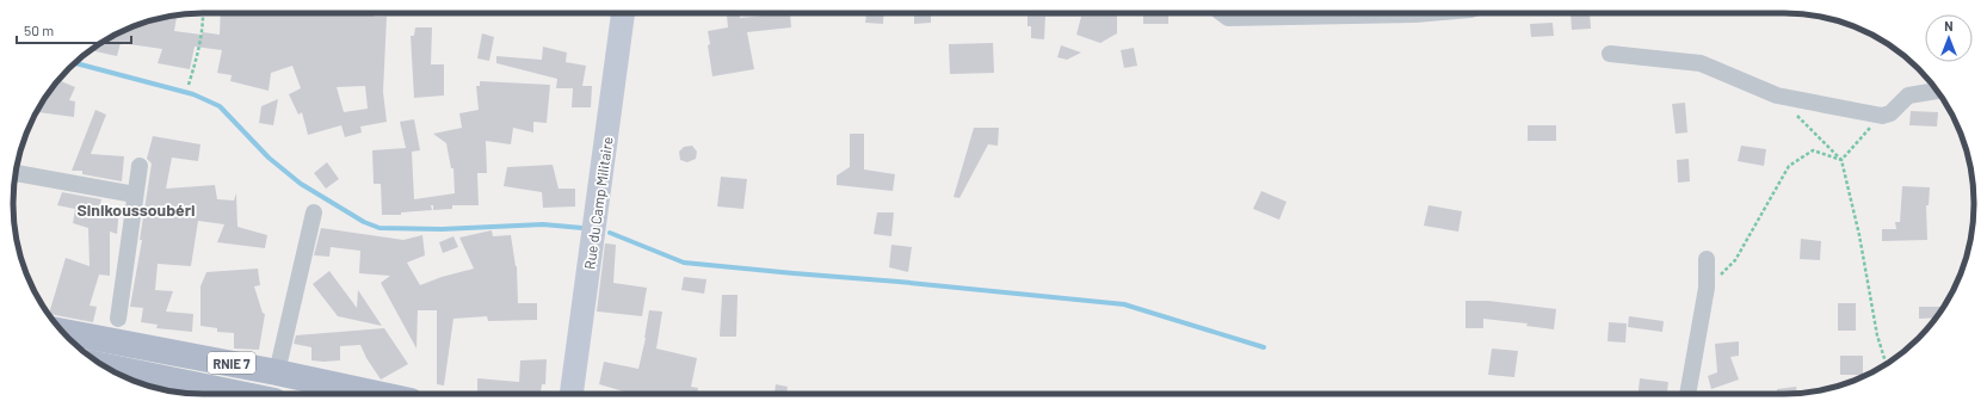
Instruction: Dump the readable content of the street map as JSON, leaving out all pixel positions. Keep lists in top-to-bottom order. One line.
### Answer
{"streets":{"main road":["RNIE 7"],"street":["Rue du Camp Militaire"]},"districts":["Sinikoussoubéri"],"scale_bar":"50 m","north":"top"}
